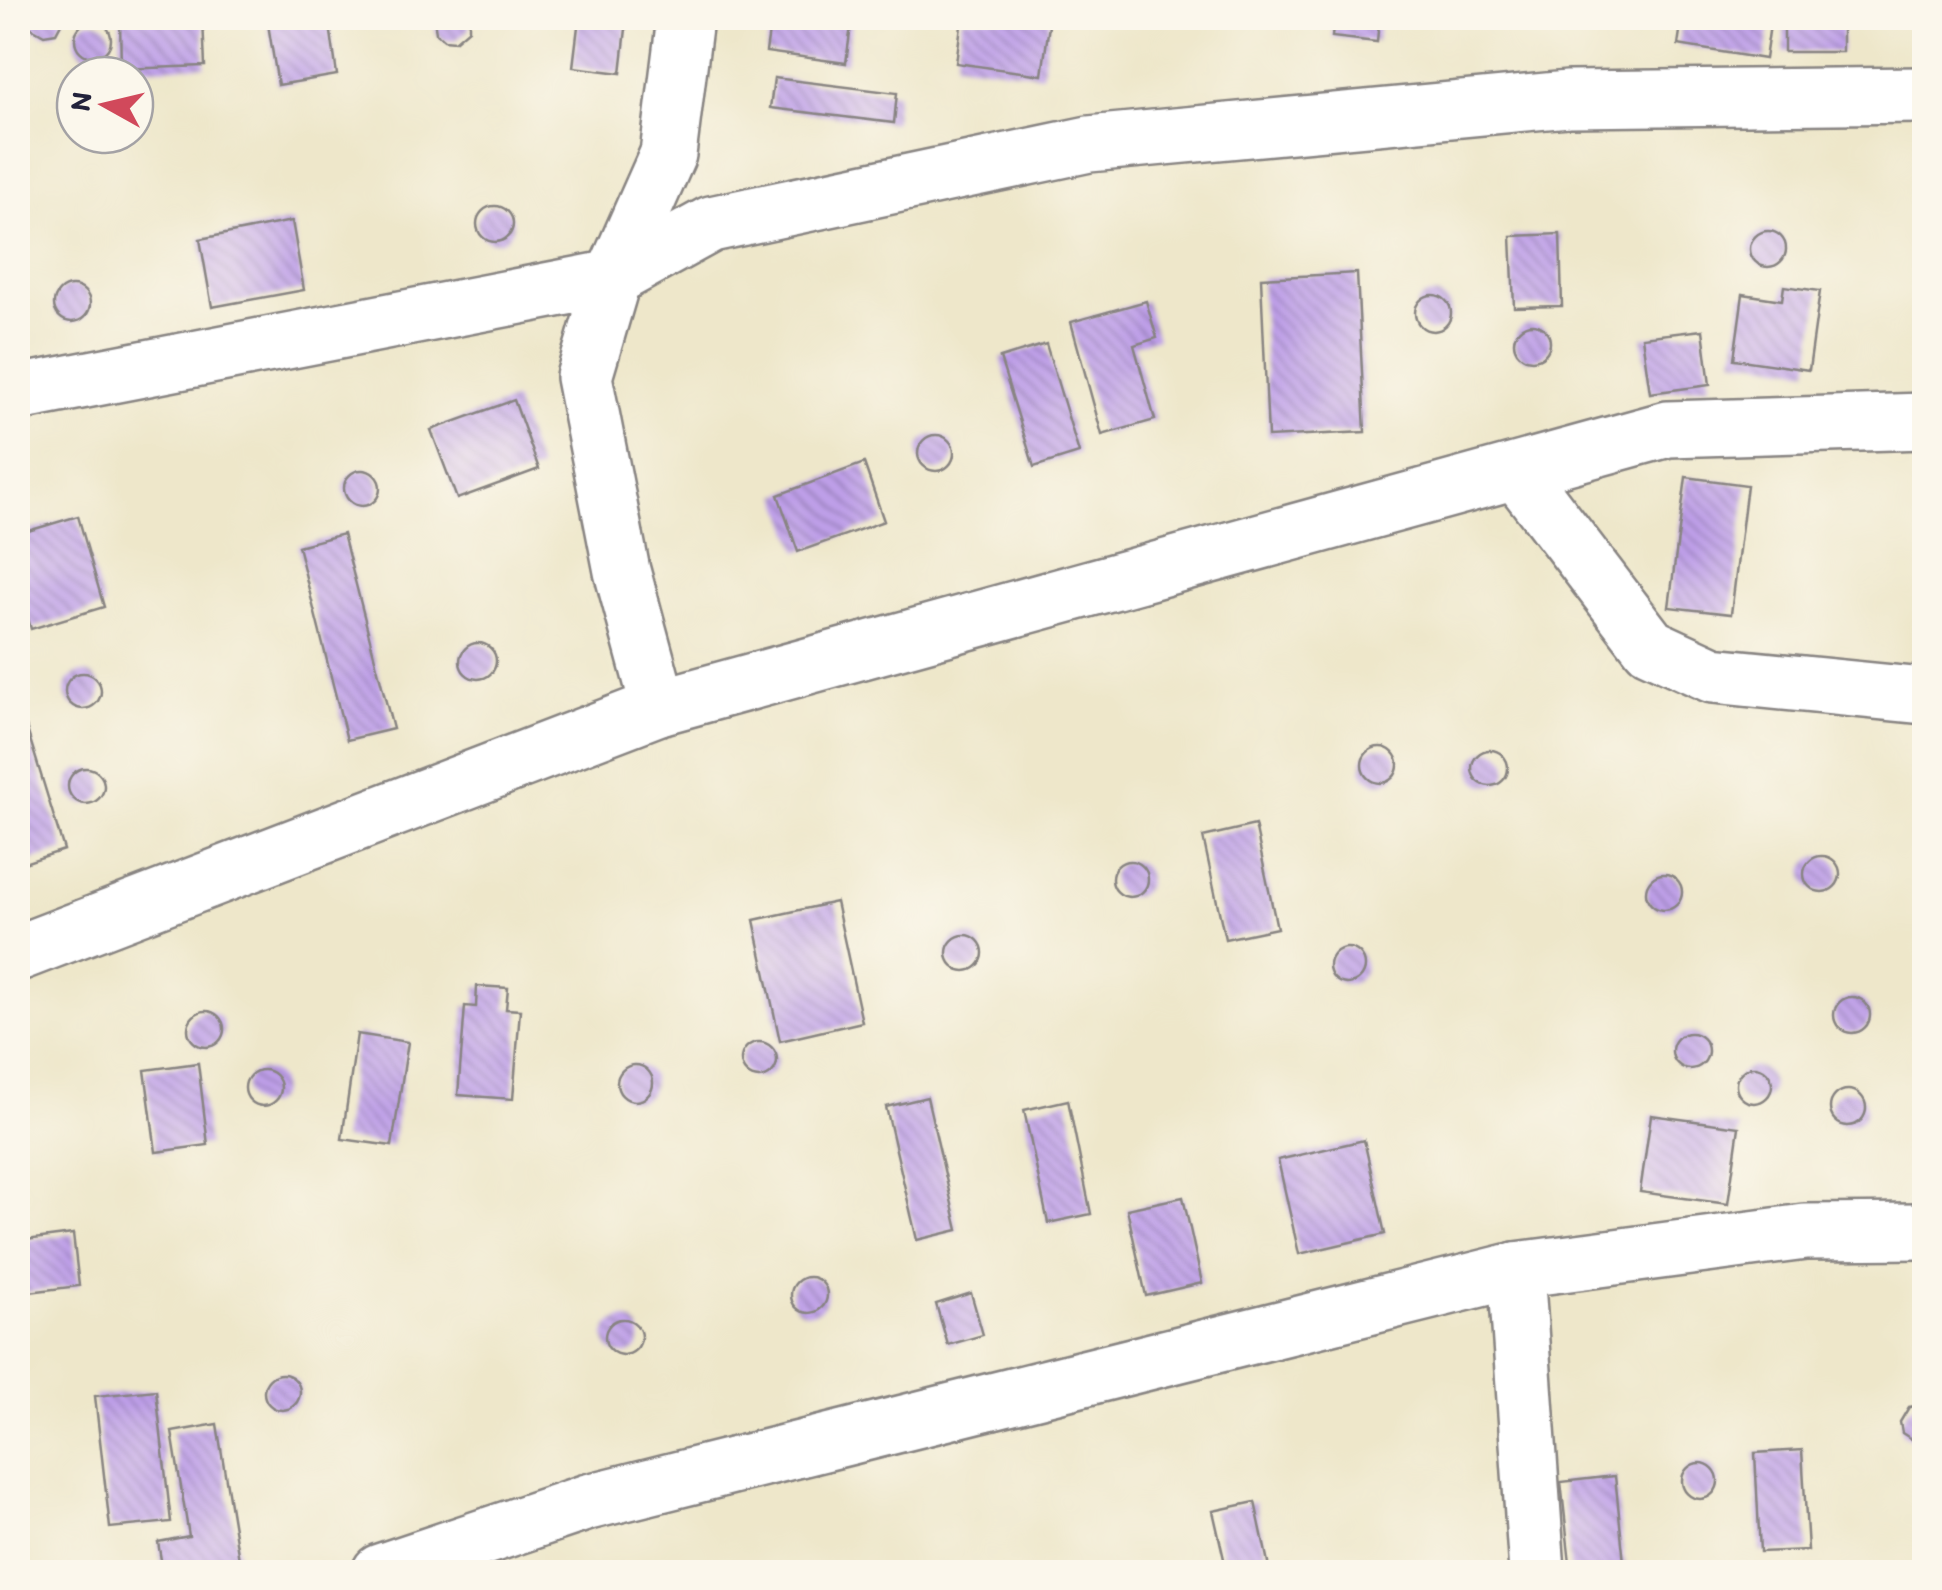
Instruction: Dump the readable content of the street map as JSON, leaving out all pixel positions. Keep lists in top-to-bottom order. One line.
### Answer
{"north":"left"}
